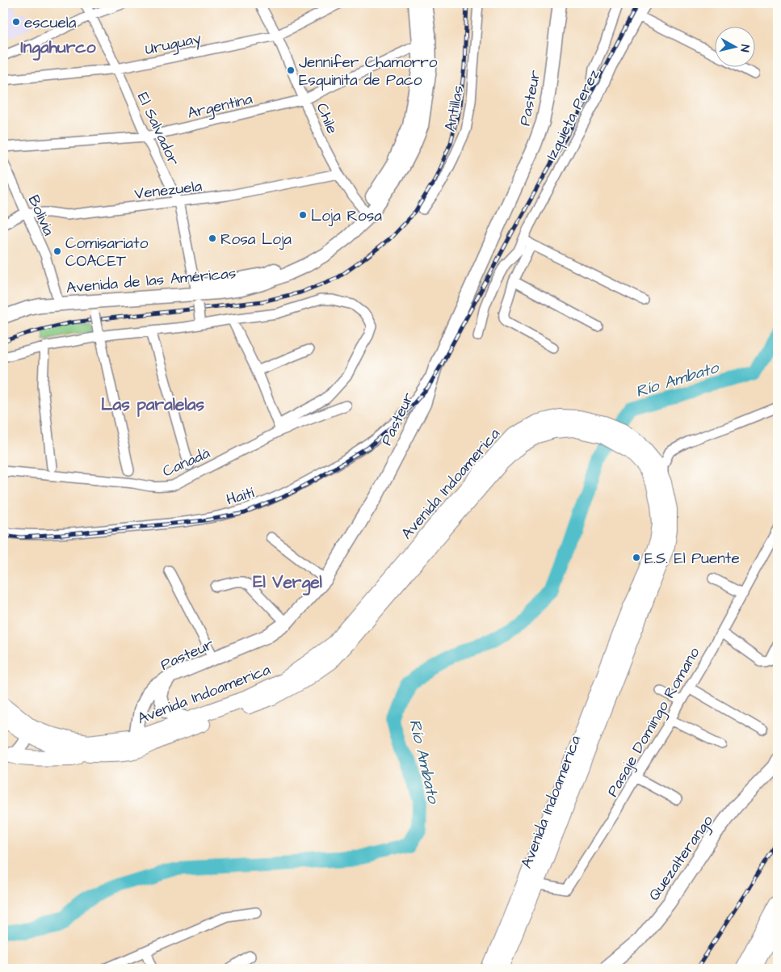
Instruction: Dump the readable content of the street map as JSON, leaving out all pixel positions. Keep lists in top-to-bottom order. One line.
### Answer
{"streets":{"main road":["Avenida Indoamerica"],"street":["Uruguay","Pasteur","Argentina","Antillas","Izquieta Perez","Chile","El Salvador","Venezuela","Bolivia","Avenida de las Américas","Canadá","Haití","Pasaje Domingo Romano","Quezalterango"]},"crossings":[["Uruguay","Chile"],["Uruguay","El Salvador"],["Pasteur","Avenida Indoamerica"],["Pasteur","Haití"],["Argentina","Chile"],["Argentina","El Salvador"],["Argentina","Avenida de las Américas"],["Chile","Venezuela"],["Chile","Avenida de las Américas"],["El Salvador","Venezuela"],["El Salvador","Avenida de las Américas"],["Venezuela","Bolivia"],["Bolivia","Avenida de las Américas"],["Avenida Indoamerica","Pasaje Domingo Romano"]],"districts":["Ingahurco","Las paralelas","El Vergel"],"water":["Río Ambato"],"places":["escuela","Jennifer Chamorro Esquinita de Paco","Loja Rosa","Rosa Loja","Comisariato COACET","E.S. El Puente"],"north":"right"}
